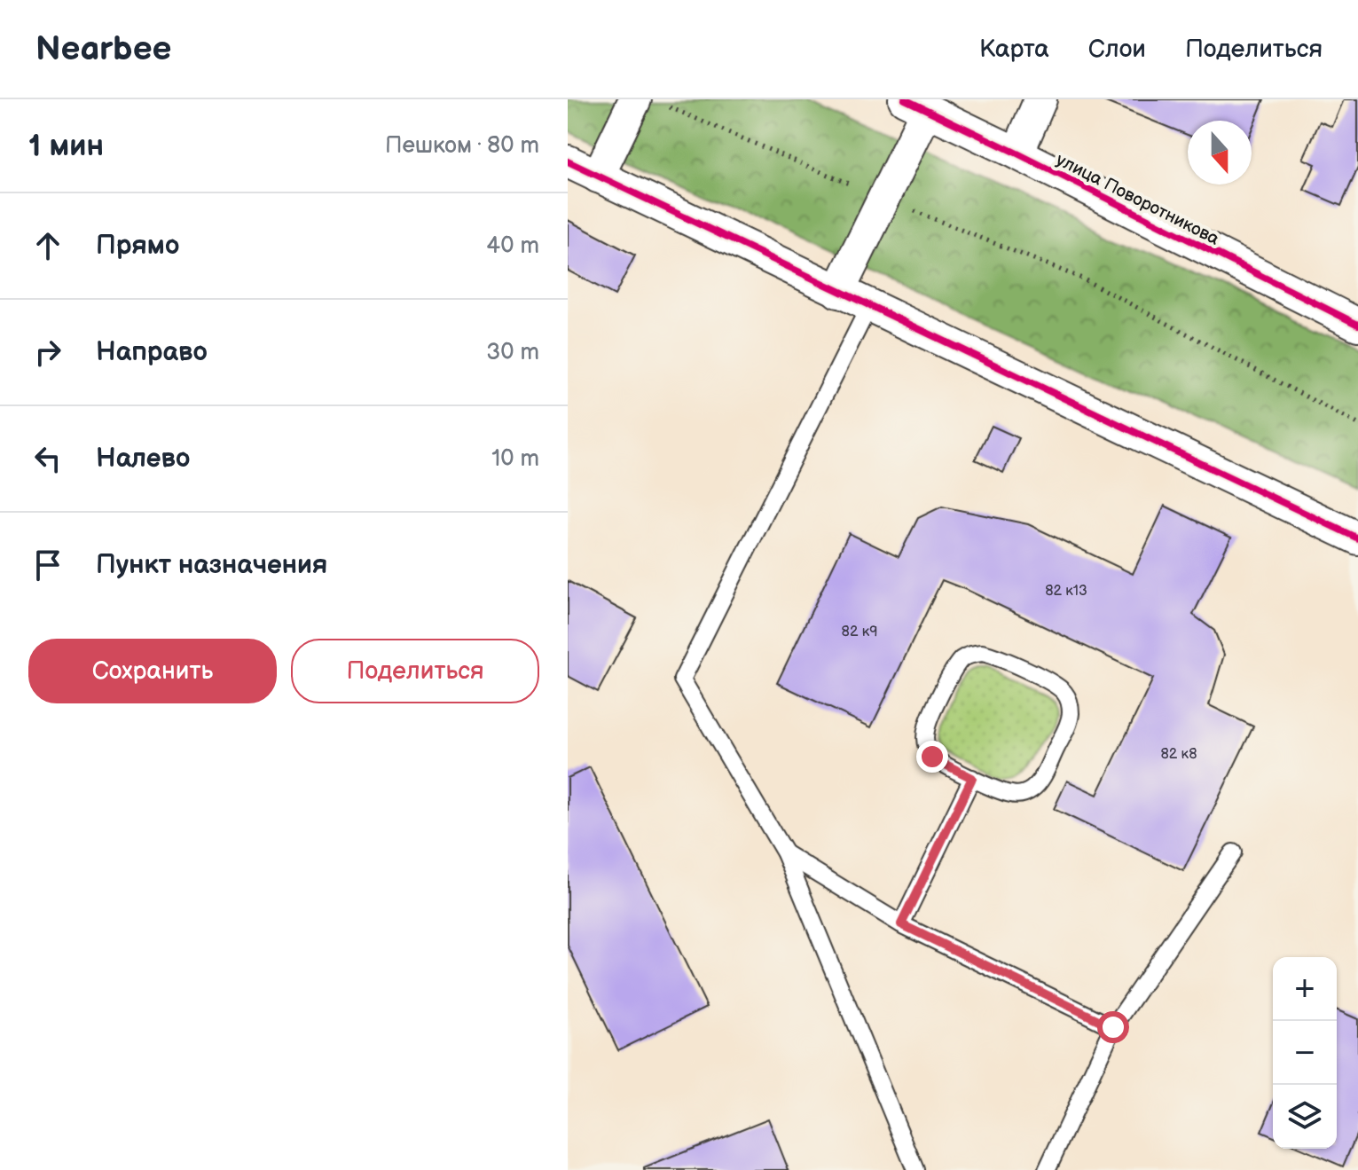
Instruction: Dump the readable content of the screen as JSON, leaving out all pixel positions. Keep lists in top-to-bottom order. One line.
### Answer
{"streets":{"street":["улица Поворотникова"]},"house_numbers":["82 к13","82 к9","82 к8"],"north":"bottom","page":{"header":"Nearbee","nav":["Карта","Слои","Поделиться"],"heading":["1 мин","Пешком · 80 m"],"list":[["Прямо","40 m"],["Направо","30 m"],["Налево","10 m"],"Пункт назначения"],"buttons":["Сохранить","Поделиться"],"map_buttons":["+","−"]}}
